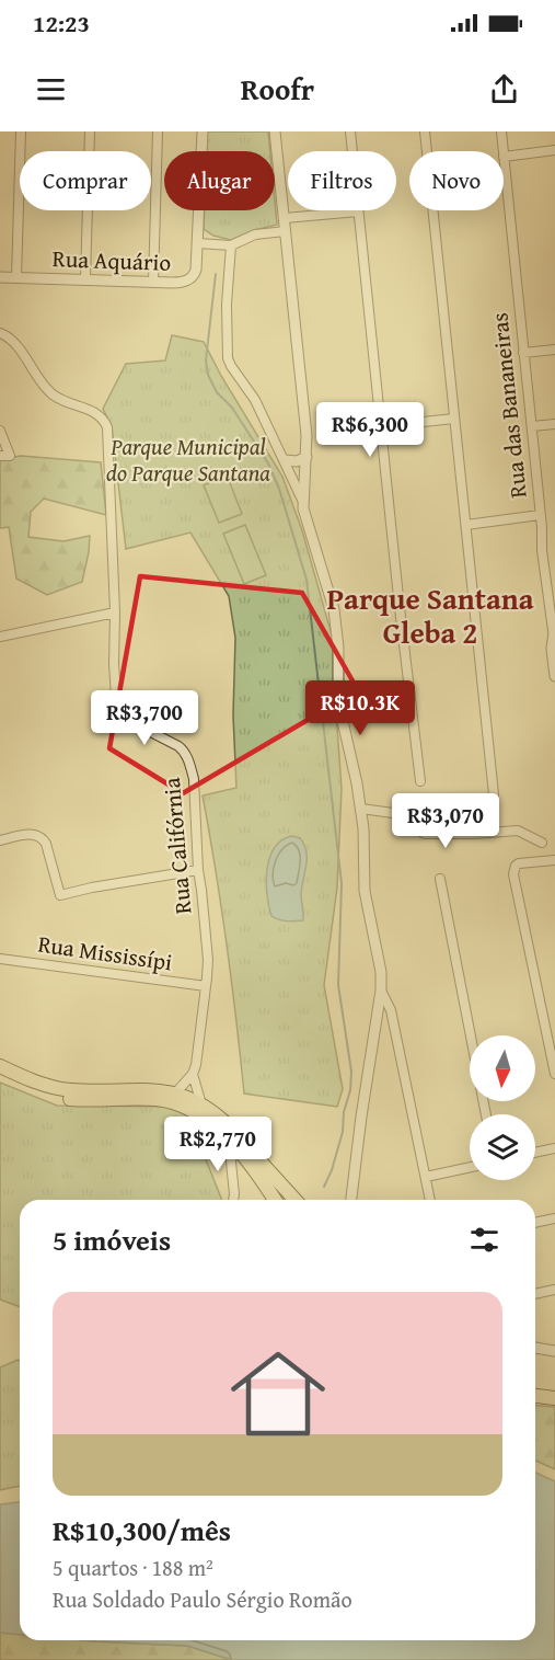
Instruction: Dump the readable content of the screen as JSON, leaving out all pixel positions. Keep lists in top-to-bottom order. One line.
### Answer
{"streets":{"street":["Rua Aquário","Rua das Bananeiras","Rua Califórnia","Rua Mississípi"]},"crossings":[["Rua Califórnia","Rua Mississípi"]],"districts":["Parque Santana Gleba 2"],"parks":["Parque Municipal do Parque Santana"],"north":"bottom","page":{"status":"12:23","header":"Roofr","chip":["Comprar","Alugar","Filtros","Novo"],"price":["R$6,300","R$10.3K","R$3,700","R$3,070","R$2,770"],"heading":"5 imóveis","list":[{"name":"R$10,300/mês","note":"5 quartos · 188 m² · Rua Soldado Paulo Sérgio Romão"}]}}
